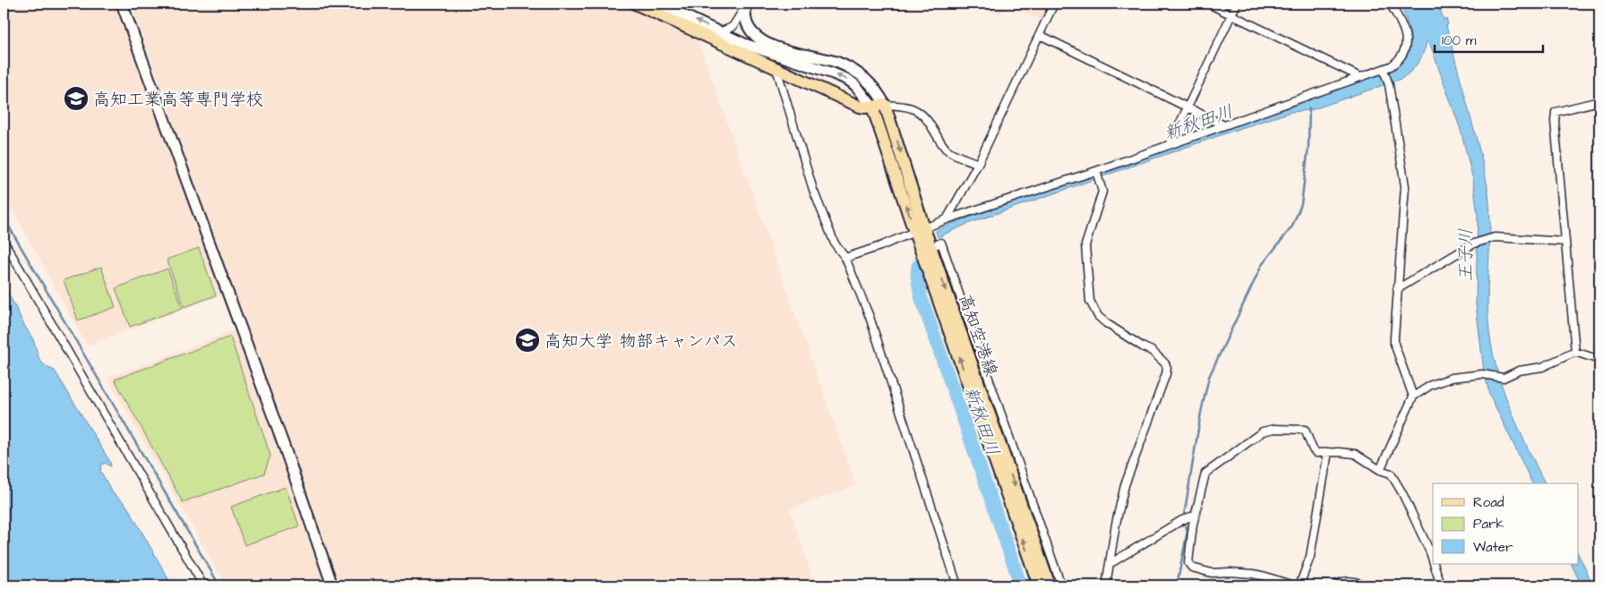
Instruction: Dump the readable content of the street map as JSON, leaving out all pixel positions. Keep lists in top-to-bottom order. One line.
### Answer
{"streets":{"main road":["高知空港線"]},"water":["新秋田川","王子川"],"places":{"school or university":["高知工業高等専門学校","高知大学 物部キャンパス"]},"legend":["Road","Park","Water"],"scale_bar":"100 m"}
